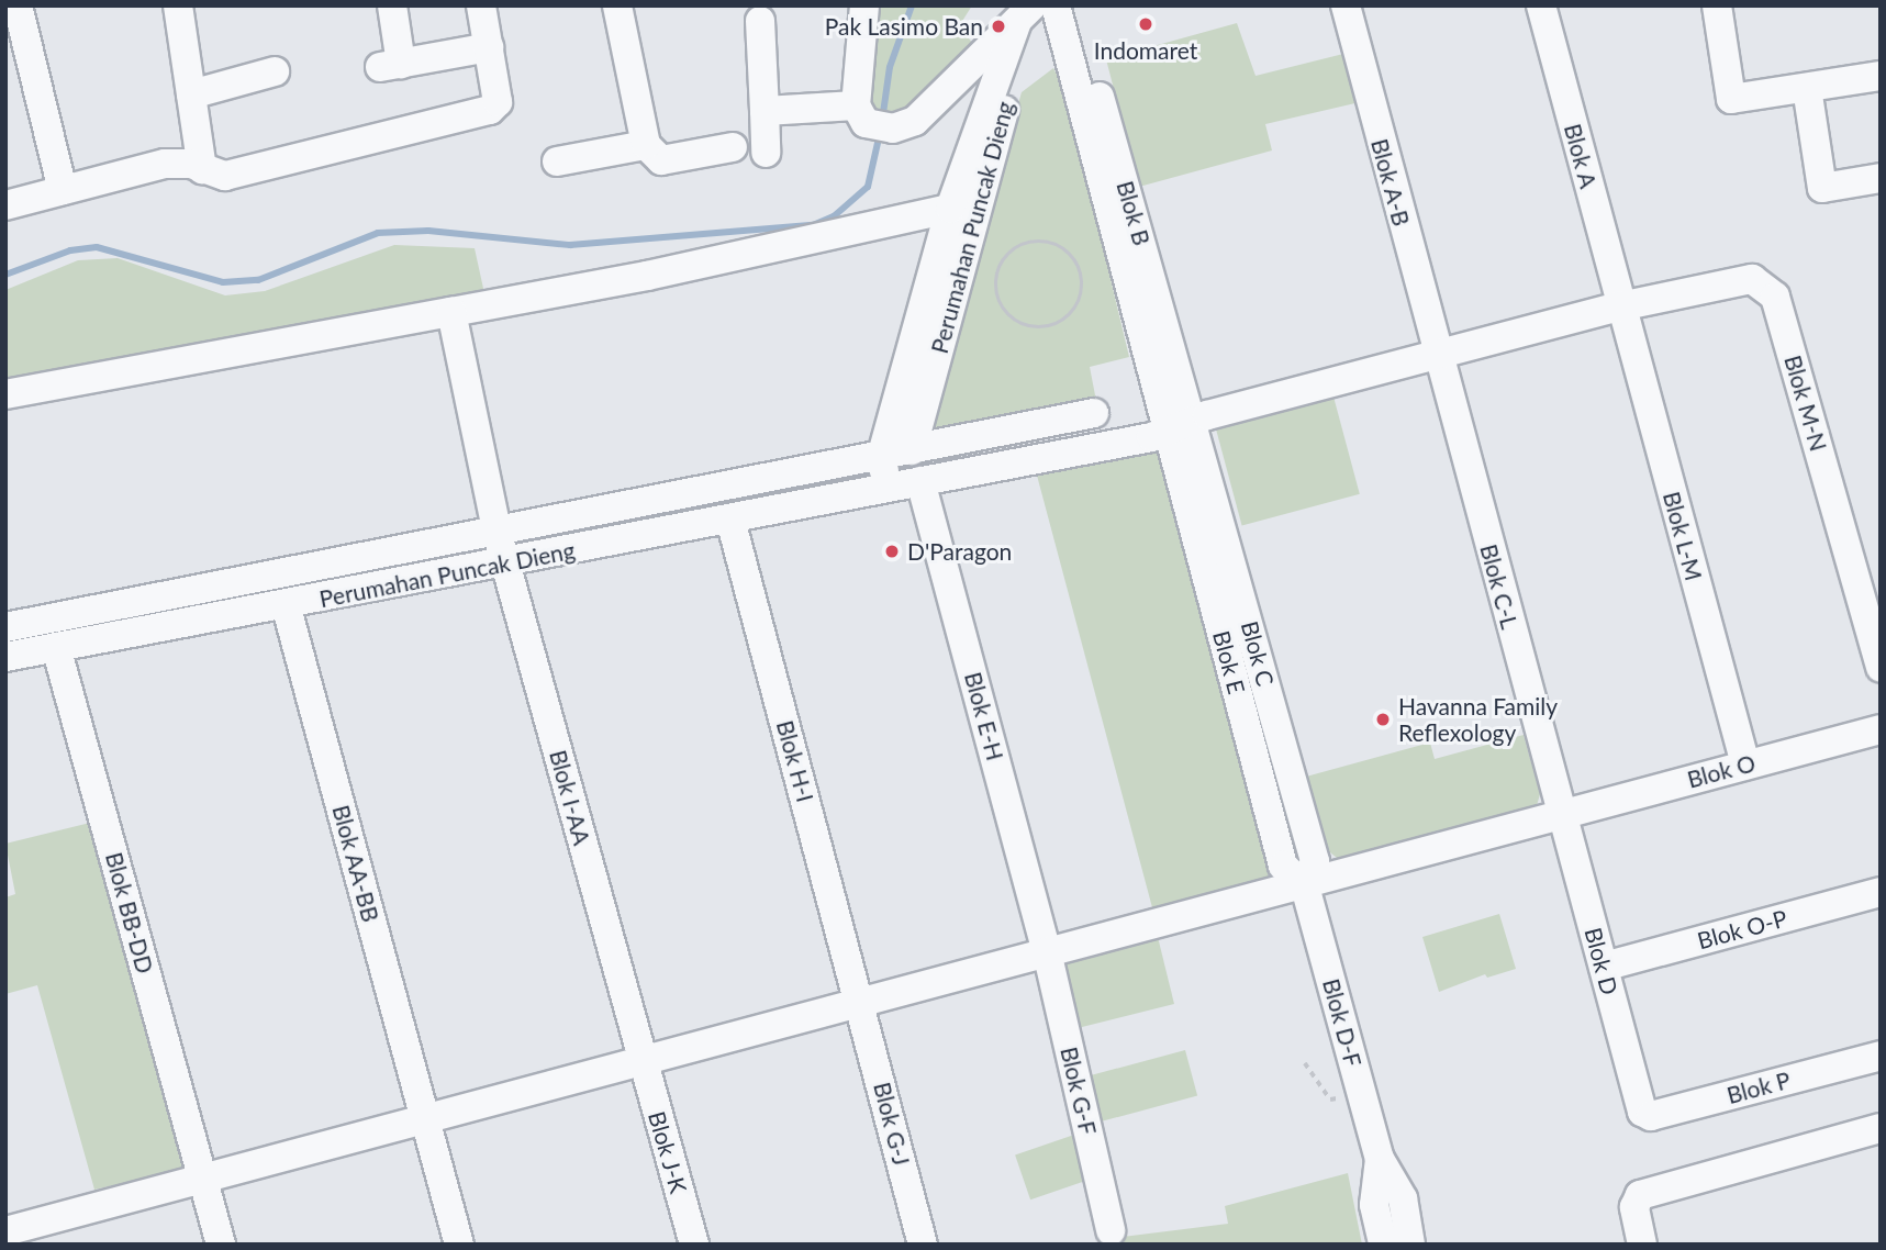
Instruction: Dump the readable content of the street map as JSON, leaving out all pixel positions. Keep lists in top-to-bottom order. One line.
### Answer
{"streets":{"street":["Blok A","Blok A-B","Blok B","Perumahan Puncak Dieng","Blok M-N","Blok L-M","Blok C-L","Blok E","Blok E-H","Blok H-I","Blok O","Blok I-AA","Blok AA-BB","Blok BB-DD","Blok O-P","Blok D","Blok D-F","Blok P","Blok G-F","Blok G-J","Blok J-K"]},"crossings":[["Blok A","Perumahan Puncak Dieng"],["Blok A","Blok M-N"],["Blok A","Blok L-M"],["Blok A-B","Perumahan Puncak Dieng"],["Blok A-B","Blok C-L"],["Blok B","Perumahan Puncak Dieng"],["Blok B","Blok E"],["Perumahan Puncak Dieng","Blok M-N"],["Perumahan Puncak Dieng","Blok L-M"],["Perumahan Puncak Dieng","Blok C-L"],["Perumahan Puncak Dieng","Blok E"],["Perumahan Puncak Dieng","Blok E-H"],["Perumahan Puncak Dieng","Blok H-I"],["Perumahan Puncak Dieng","Blok I-AA"],["Perumahan Puncak Dieng","Blok AA-BB"],["Perumahan Puncak Dieng","Blok BB-DD"],["Blok M-N","Blok L-M"],["Blok L-M","Blok O"],["Blok C-L","Blok O"],["Blok C-L","Blok D"],["Blok E","Blok O"],["Blok E","Blok D-F"],["Blok E-H","Blok O"],["Blok E-H","Blok G-F"],["Blok H-I","Blok O"],["Blok H-I","Blok G-J"],["Blok O","Blok I-AA"],["Blok O","Blok AA-BB"],["Blok O","Blok BB-DD"],["Blok O","Blok D"],["Blok O","Blok D-F"],["Blok O","Blok G-F"],["Blok O","Blok G-J"],["Blok O","Blok J-K"],["Blok I-AA","Blok J-K"],["Blok O-P","Blok D"],["Blok D","Blok P"]],"places":["Indomaret","Pak Lasimo Ban","D'Paragon","Havanna Family Reflexology"]}
